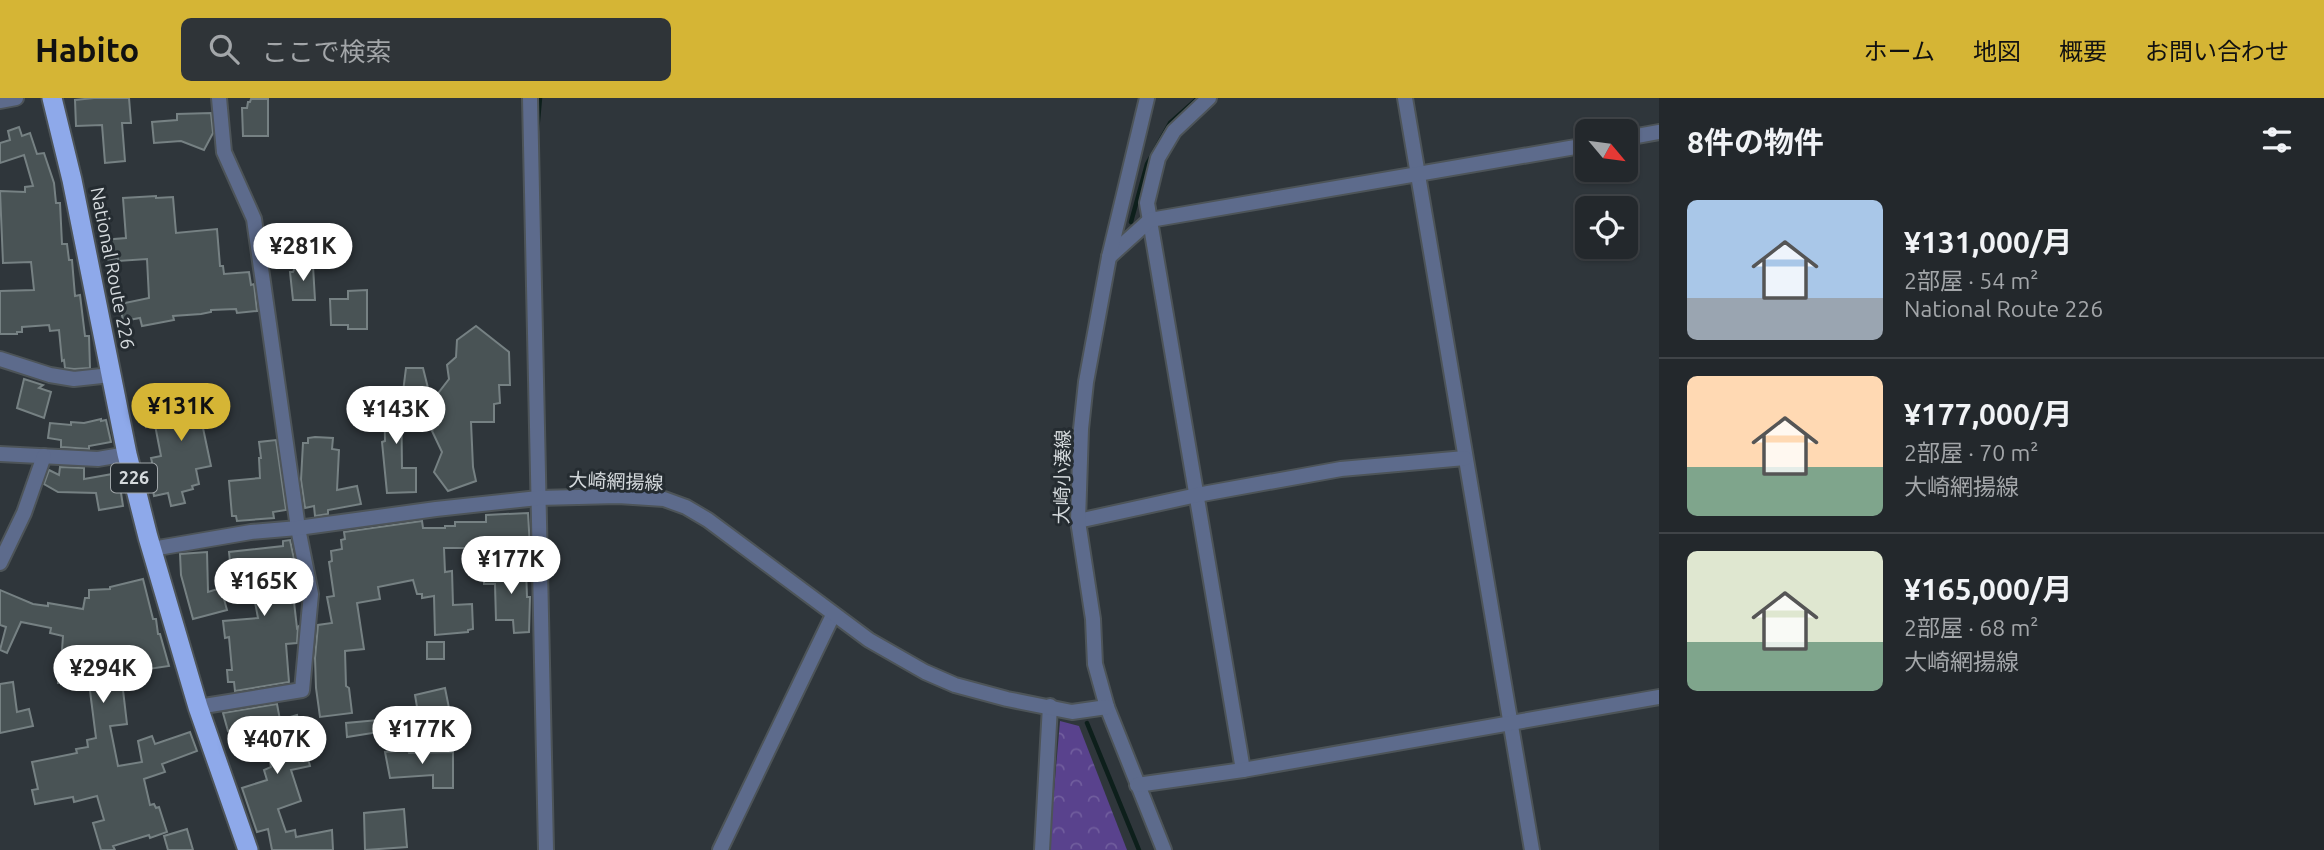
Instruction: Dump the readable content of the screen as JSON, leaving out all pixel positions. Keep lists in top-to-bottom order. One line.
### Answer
{"streets":{"highway":["National Route 226","226"],"street":["大崎小湊線","大崎網揚線"]},"crossings":[["National Route 226","大崎網揚線"],["大崎小湊線","大崎網揚線"]],"north":"bottom right","page":{"header":"Habito","search":"ここで検索","nav":["ホーム","地図","概要","お問い合わせ"],"heading":"8件の物件","list":[{"name":"¥131,000/月","note":"2部屋 · 54 m² · National Route 226"},{"name":"¥177,000/月","note":"2部屋 · 70 m² · 大崎網揚線"},{"name":"¥165,000/月","note":"2部屋 · 68 m² · 大崎網揚線"}],"price":["¥281K","¥131K","¥143K","¥177K","¥165K","¥294K","¥177K","¥407K"]}}
